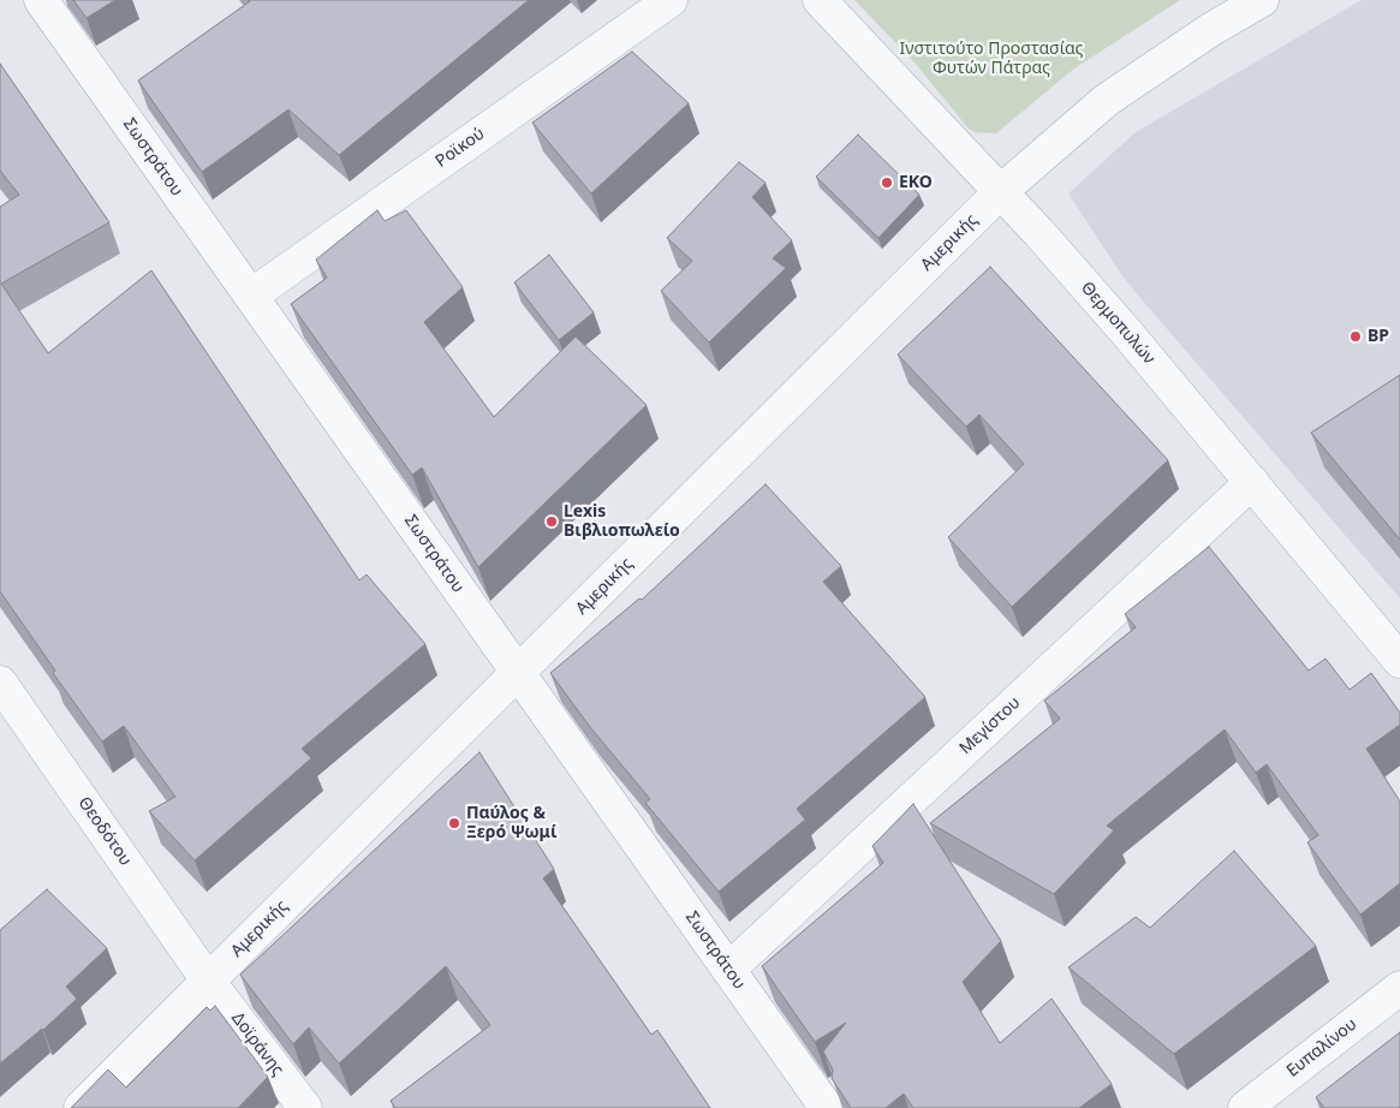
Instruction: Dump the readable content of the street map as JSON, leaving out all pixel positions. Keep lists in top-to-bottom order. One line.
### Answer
{"streets":{"street":["Ροϊκού","Σωστράτου","Αμερικής","Θερμοπυλών","Μεγίστου","Θεοδότου","Δοϊράνης","Ευπαλίνου"]},"crossings":[["Ροϊκού","Σωστράτου"],["Σωστράτου","Αμερικής"],["Σωστράτου","Μεγίστου"],["Αμερικής","Θερμοπυλών"],["Αμερικής","Θεοδότου"],["Αμερικής","Δοϊράνης"],["Θερμοπυλών","Μεγίστου"],["Θεοδότου","Δοϊράνης"]],"parks":["Ινστιτούτο Προστασίας Φυτών Πάτρας"],"places":["EKO","BP","Lexis Βιβλιοπωλείο","Παύλος & Ξερό Ψωμί"]}
